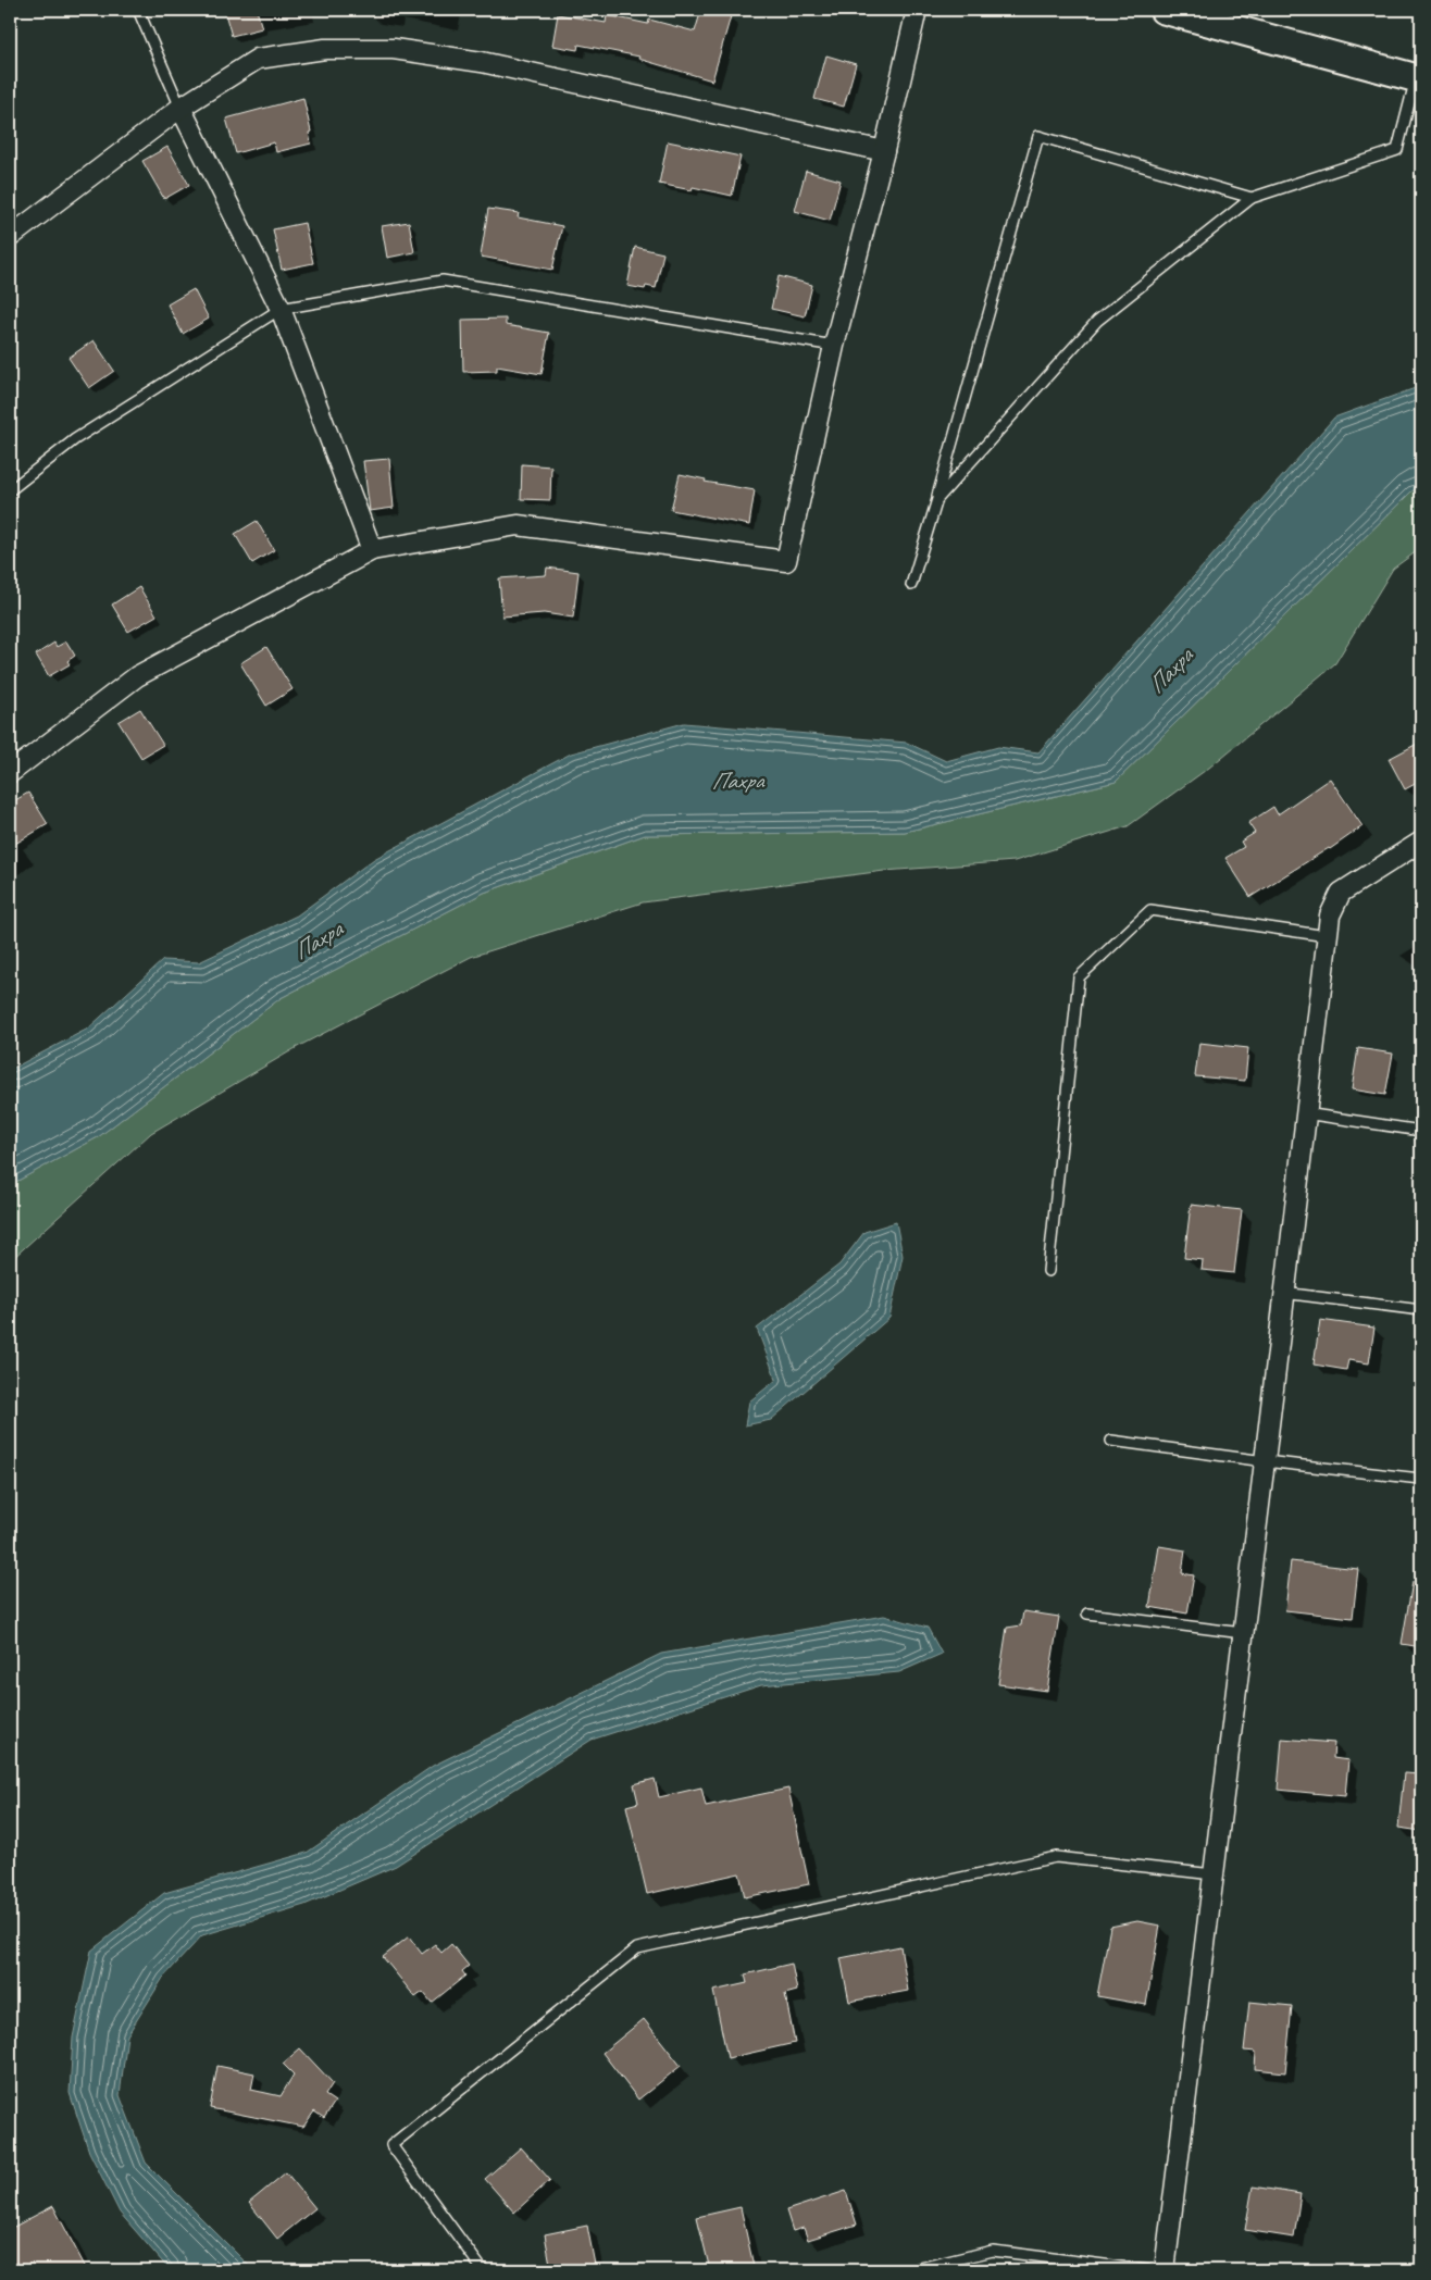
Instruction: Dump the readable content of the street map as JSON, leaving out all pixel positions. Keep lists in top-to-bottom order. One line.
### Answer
{"water":["Пахра"]}
